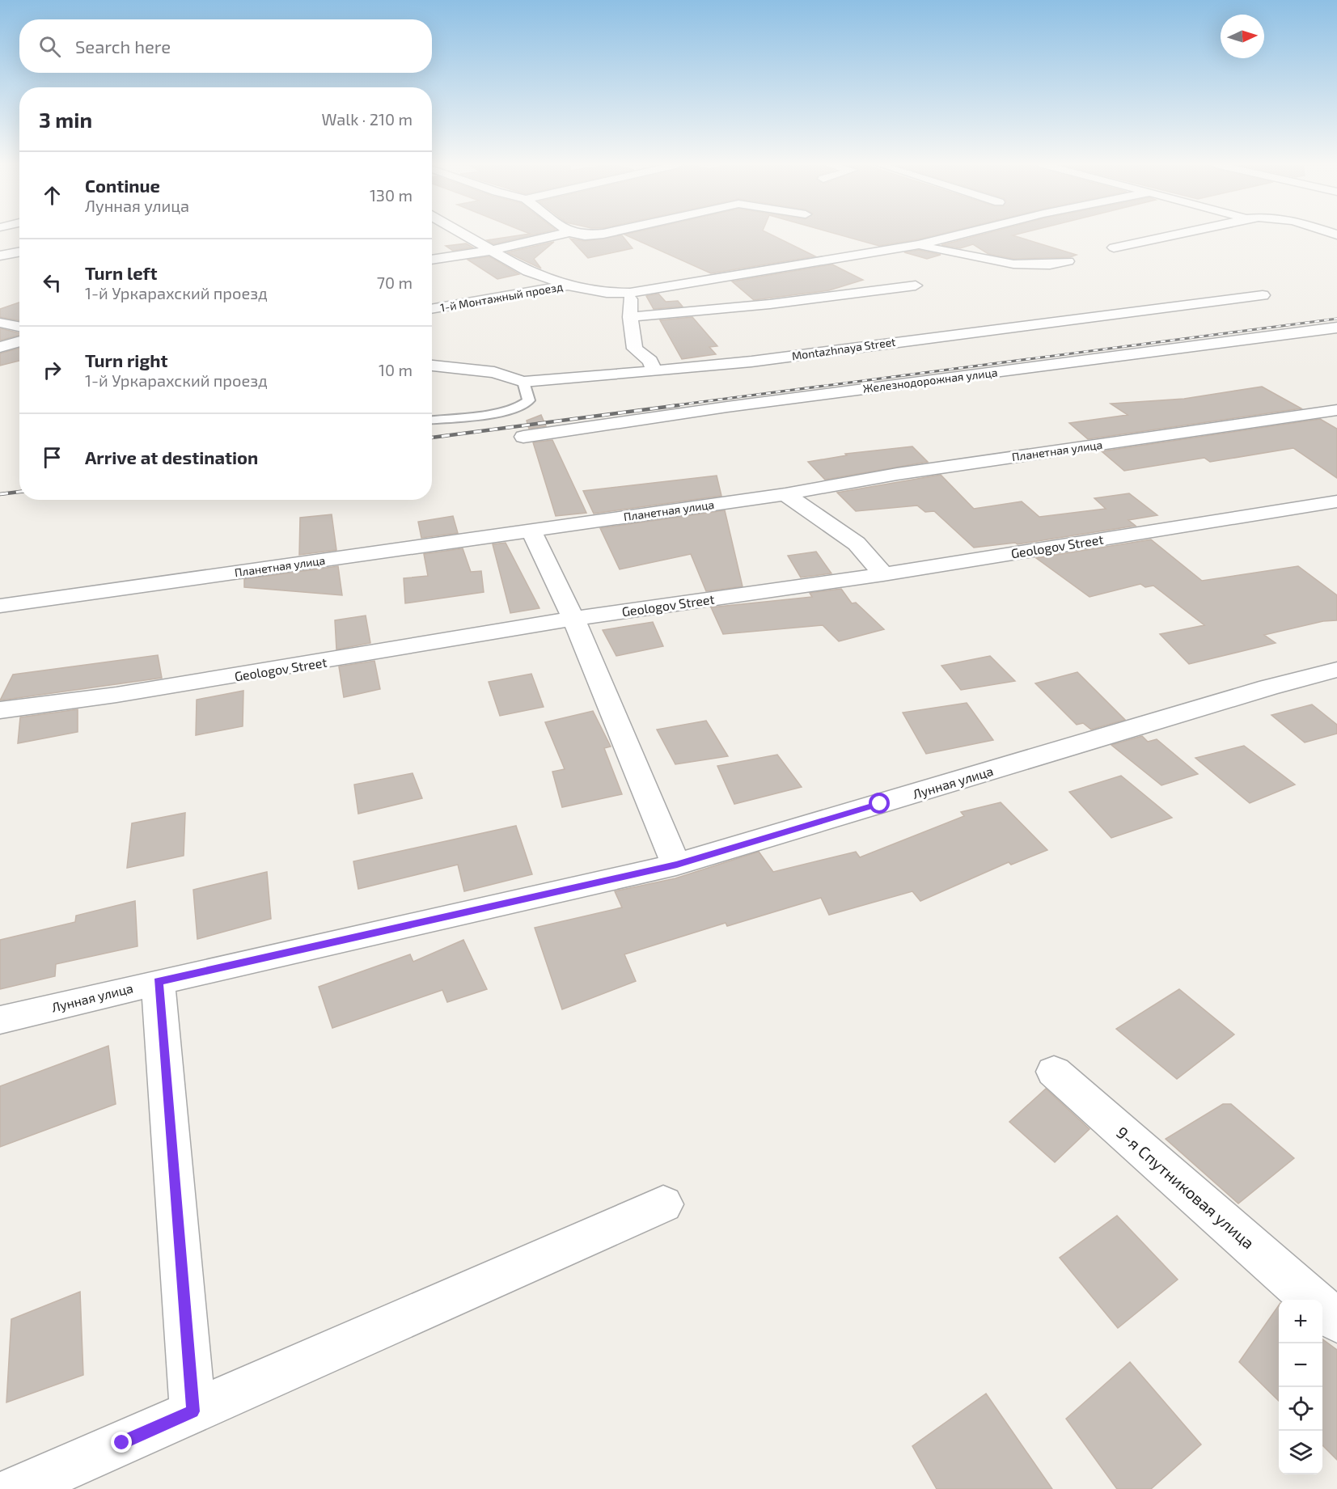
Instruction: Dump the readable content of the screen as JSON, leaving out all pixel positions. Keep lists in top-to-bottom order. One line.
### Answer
{"streets":{"street":["1-й Монтажный проезд","Montazhnaya Street","Железнодорожная улица","Планетная улица","Geologov Street","Лунная улица","9-я Спутниковая улица"]},"north":"right","page":{"search":"Search here","heading":["3 min","Walk · 210 m"],"list":[["Continue","Лунная улица","130 m"],["Turn left","1-й Уркарахский проезд","70 m"],["Turn right","1-й Уркарахский проезд","10 m"],"Arrive at destination"],"map_buttons":["+","−"]}}
